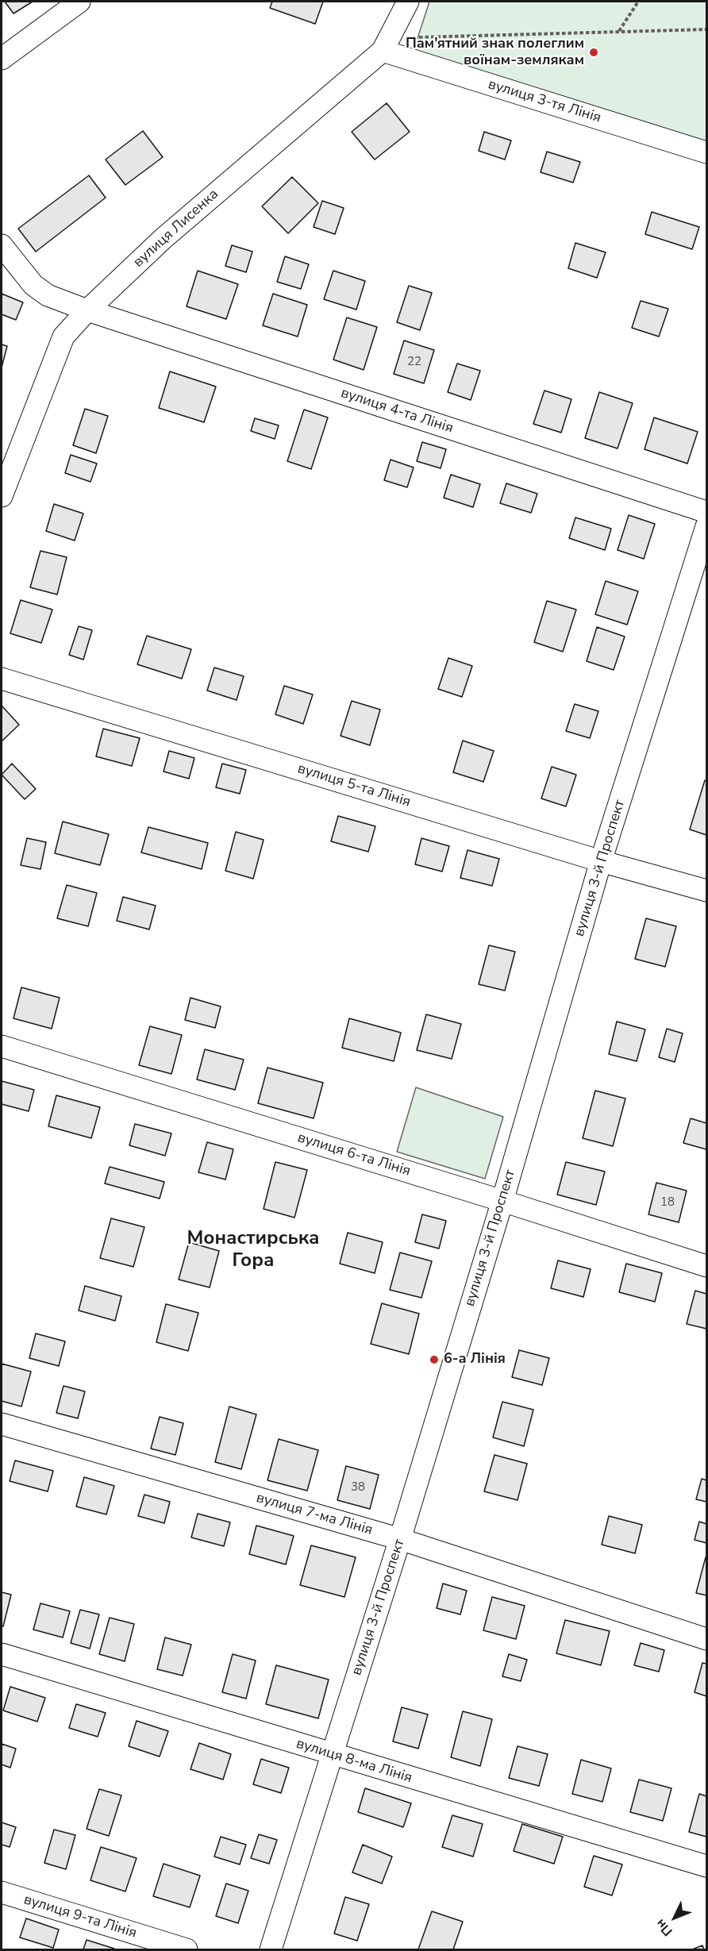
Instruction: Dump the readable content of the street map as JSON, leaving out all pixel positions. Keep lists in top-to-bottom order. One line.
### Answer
{"streets":{"street":["вулиця 3-тя Лінія","вулиця Лисенка","вулиця 4-та Лінія","вулиця 5-та Лінія","вулиця 3-й Проспект","вулиця 6-та Лінія","вулиця 7-ма Лінія","вулиця 8-ма Лінія","вулиця 9-та Лінія"]},"crossings":[["вулиця 3-тя Лінія","вулиця Лисенка"],["вулиця Лисенка","вулиця 4-та Лінія"],["вулиця 5-та Лінія","вулиця 3-й Проспект"],["вулиця 3-й Проспект","вулиця 6-та Лінія"],["вулиця 3-й Проспект","вулиця 7-ма Лінія"],["вулиця 3-й Проспект","вулиця 8-ма Лінія"]],"districts":["Монастирська Гора"],"places":["Пам'ятний знак полеглим воїнам-землякам","6-а Лінія"],"house_numbers":["22","18","38"],"north":"bottom left"}
